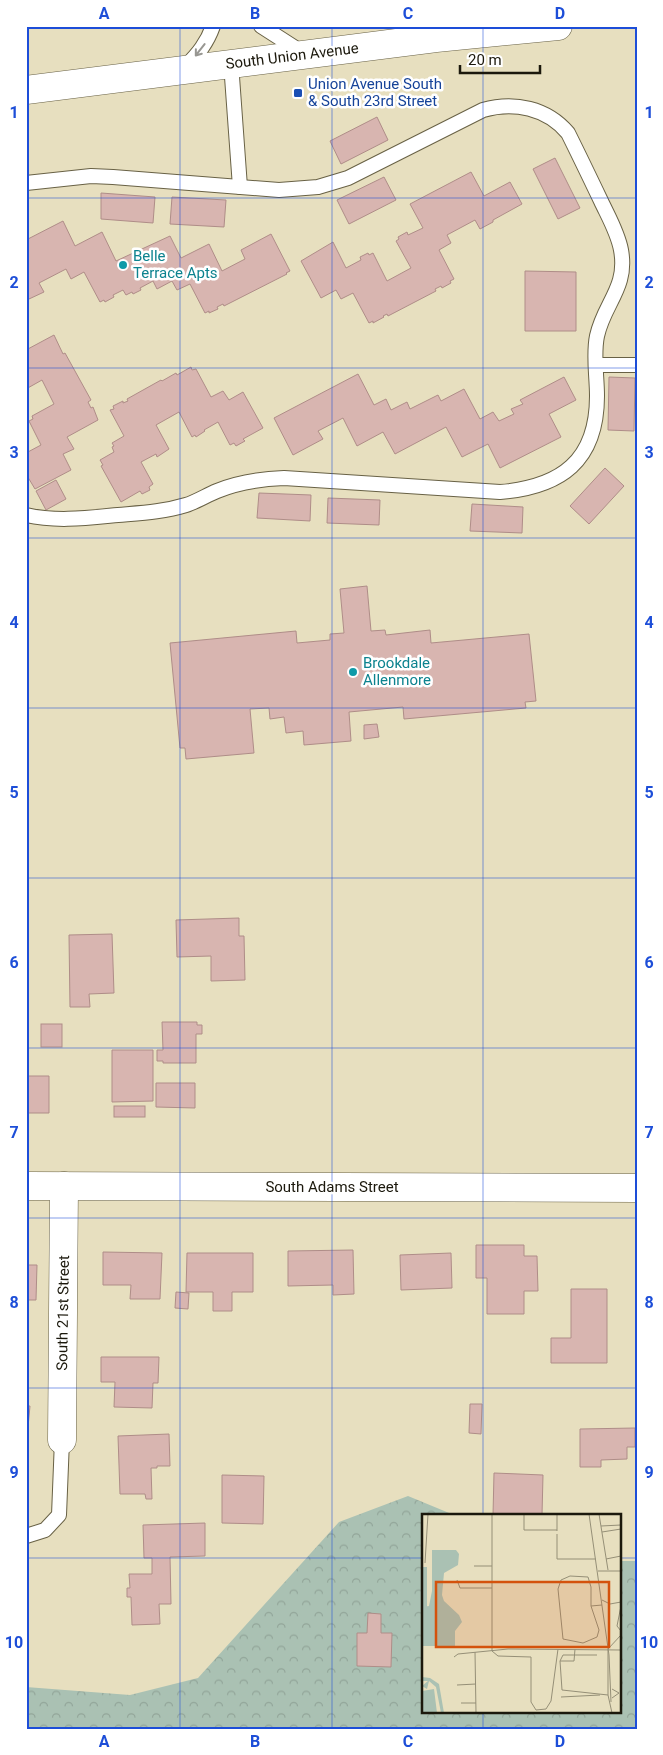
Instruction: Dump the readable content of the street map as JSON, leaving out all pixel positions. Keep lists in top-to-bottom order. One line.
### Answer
{"streets":{"street":["South Union Avenue","South Adams Street","South 21st Street"]},"crossings":[["South Adams Street","South 21st Street"]],"places":{"transit":["Union Avenue South & South 23rd Street"],"other":["Belle Terrace Apts","Brookdale Allenmore"]},"scale_bar":"20 m","grid":{"columns":["A","B","C","D"],"rows":["1","2","3","4","5","6","7","8","9","10"]}}
